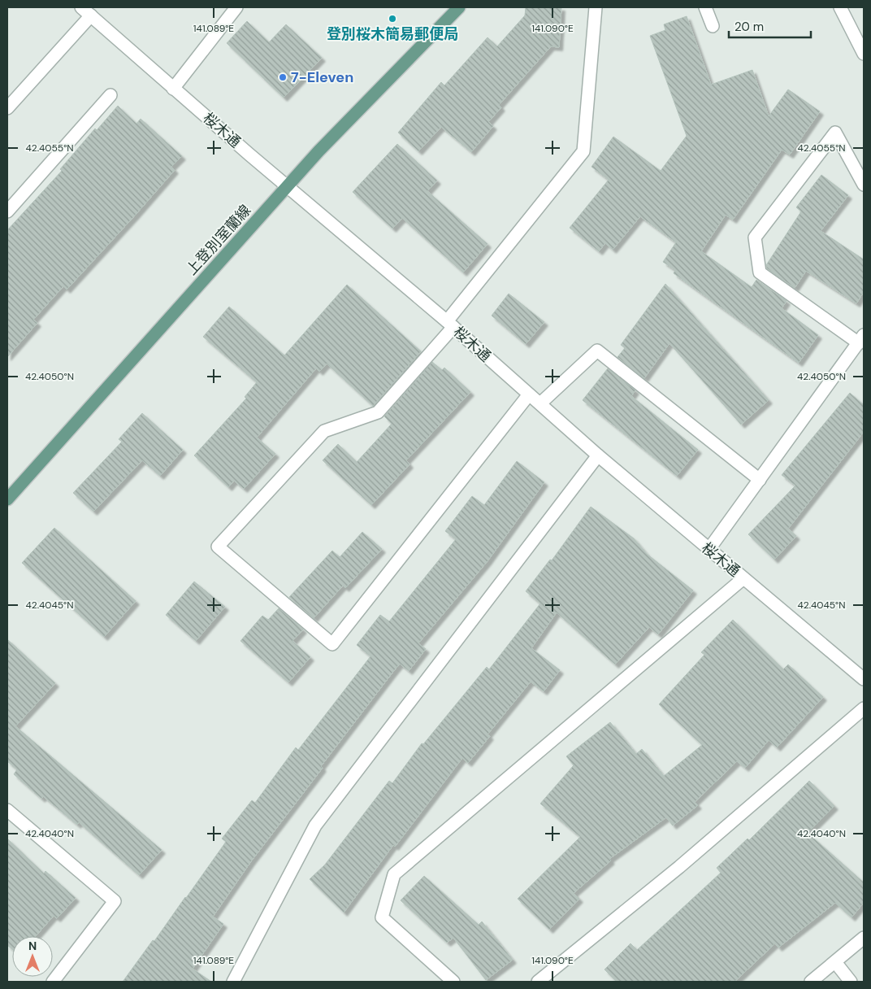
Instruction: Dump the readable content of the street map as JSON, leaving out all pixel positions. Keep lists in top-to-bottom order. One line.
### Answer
{"streets":{"main road":["上登別室蘭線"],"street":["桜木通"]},"crossings":[["桜木通","上登別室蘭線"]],"places":["登別桜木簡易郵便局","7-Eleven"],"scale_bar":"20 m","north":"top","coordinates":["141.089°E","141.090°E","42.4055°N","42.4050°N","42.4045°N","42.4040°N"]}
